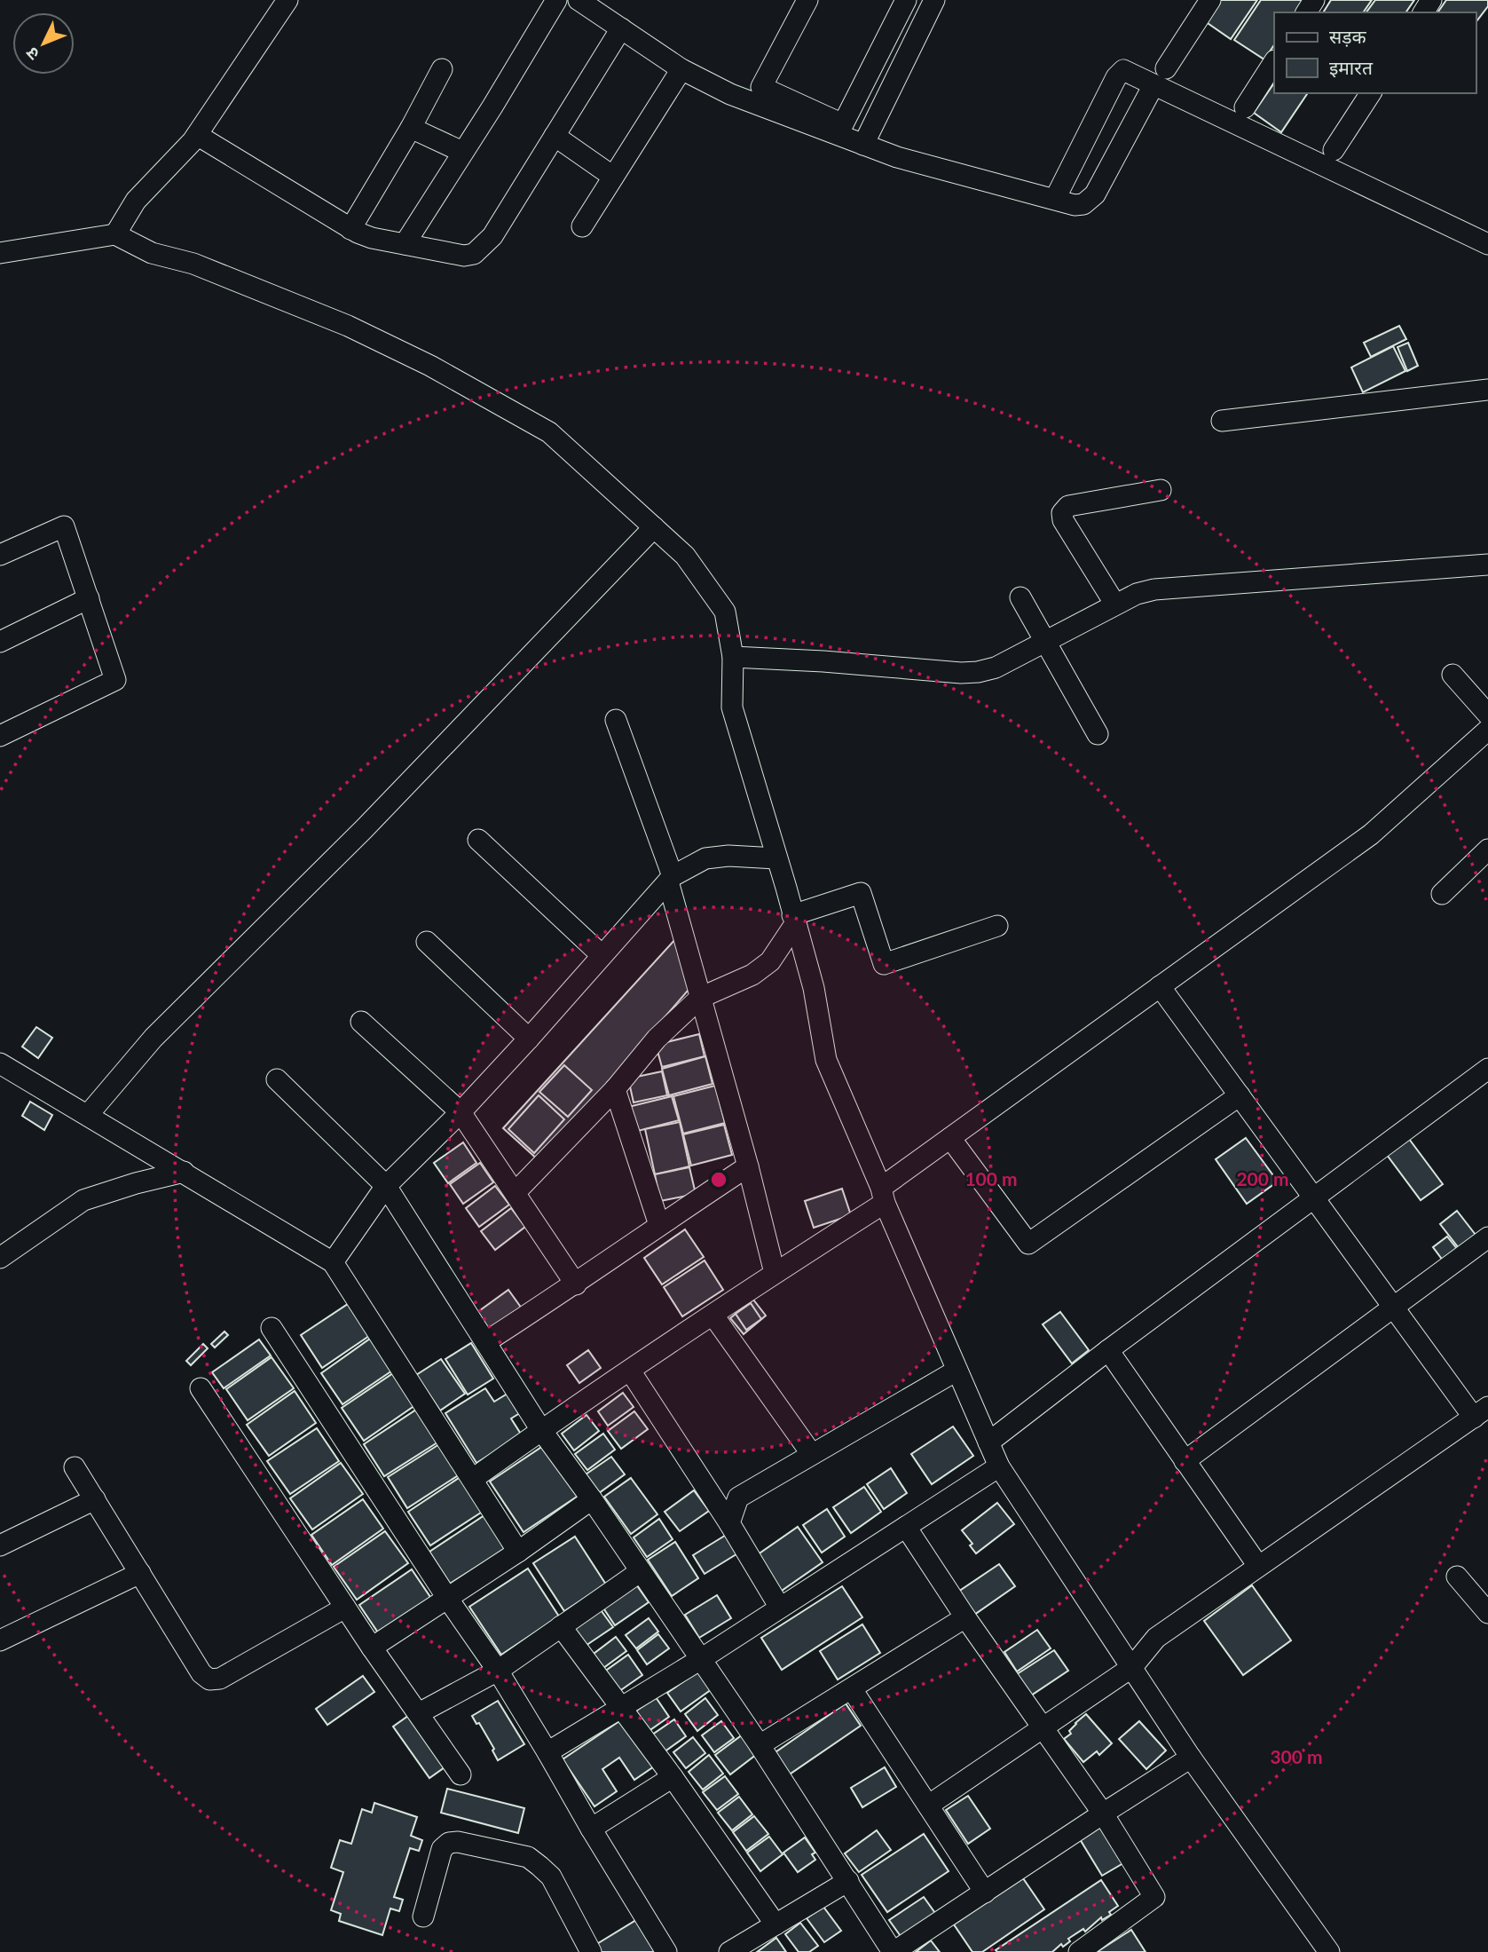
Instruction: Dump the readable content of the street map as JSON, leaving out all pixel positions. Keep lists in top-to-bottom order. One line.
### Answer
{"legend":["सड़क","इमारत"],"north":"bottom left","rings":["100 m","200 m","300 m"]}
